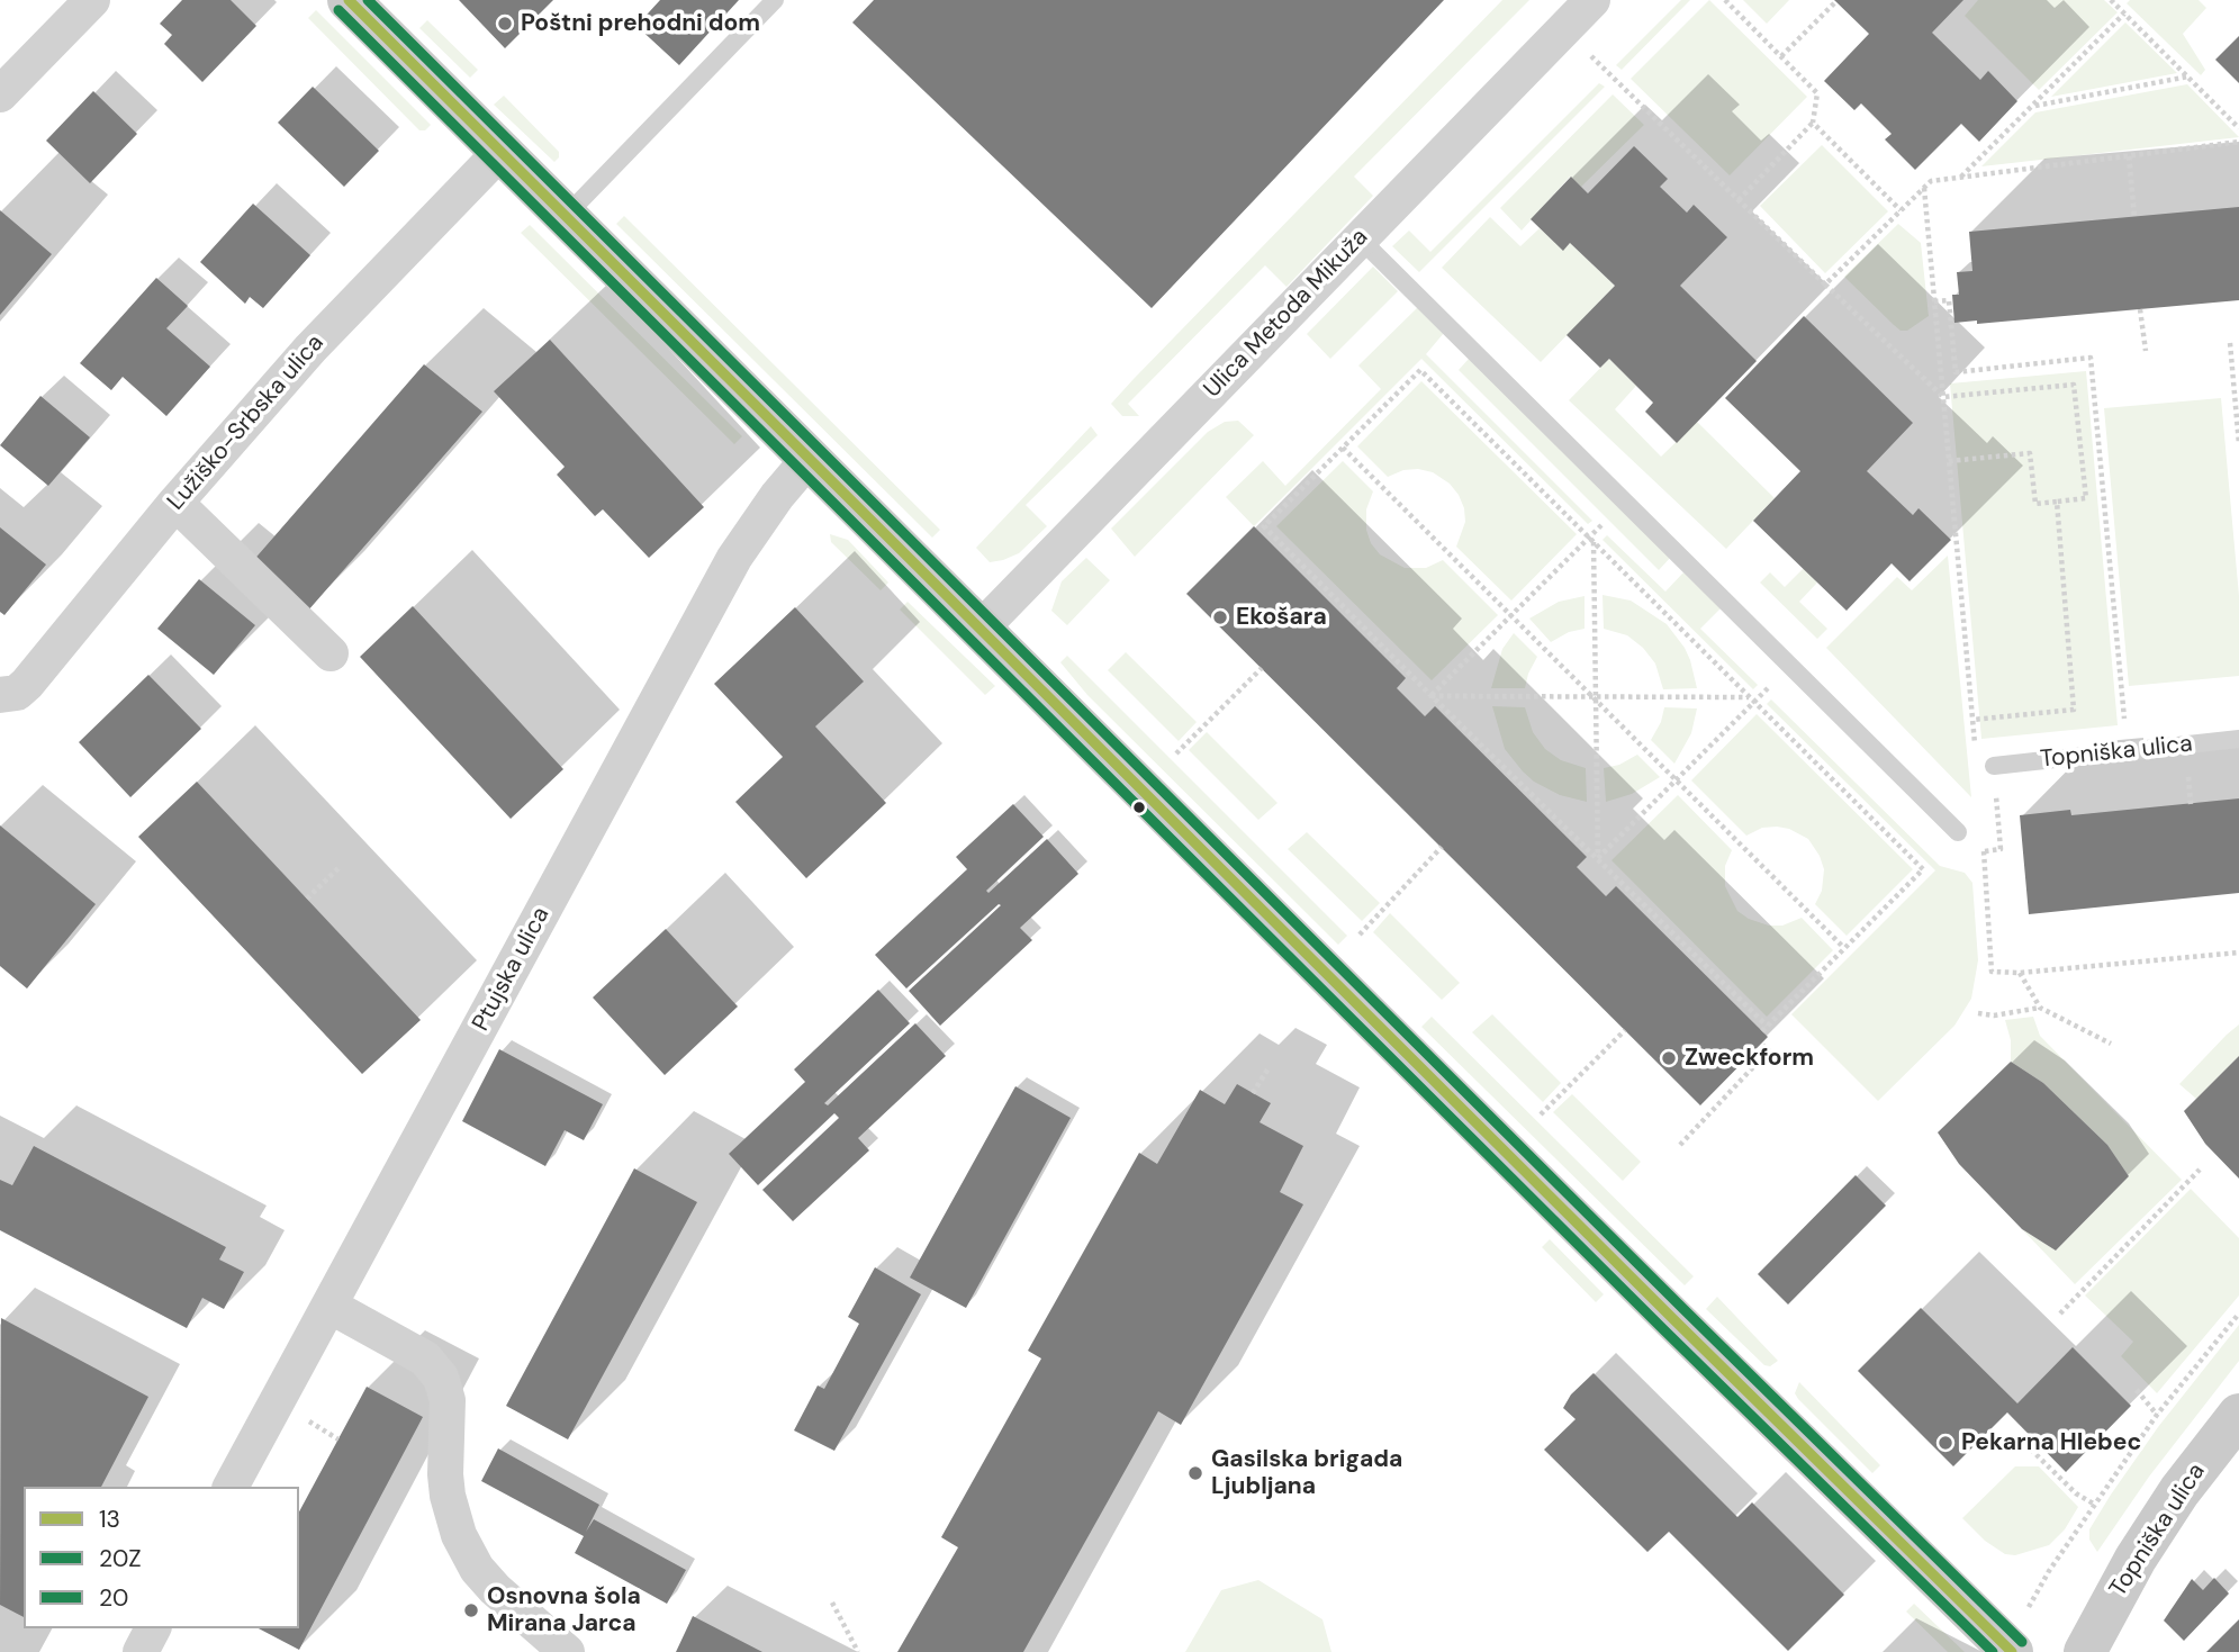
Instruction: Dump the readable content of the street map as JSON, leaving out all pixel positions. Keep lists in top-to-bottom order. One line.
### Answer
{"streets":{"street":["Ulica Metoda Mikuža","Lužiško-Srbska ulica","Topniška ulica","Ptujska ulica"]},"places":["Poštni prehodni dom","Ekošara","Zweckform","Pekarna Hlebec","Gasilska brigada Ljubljana","Osnovna šola Mirana Jarca"],"lines":["transit line 13","transit line 20","transit line 20Z"],"legend":["13","20Z","20"]}
